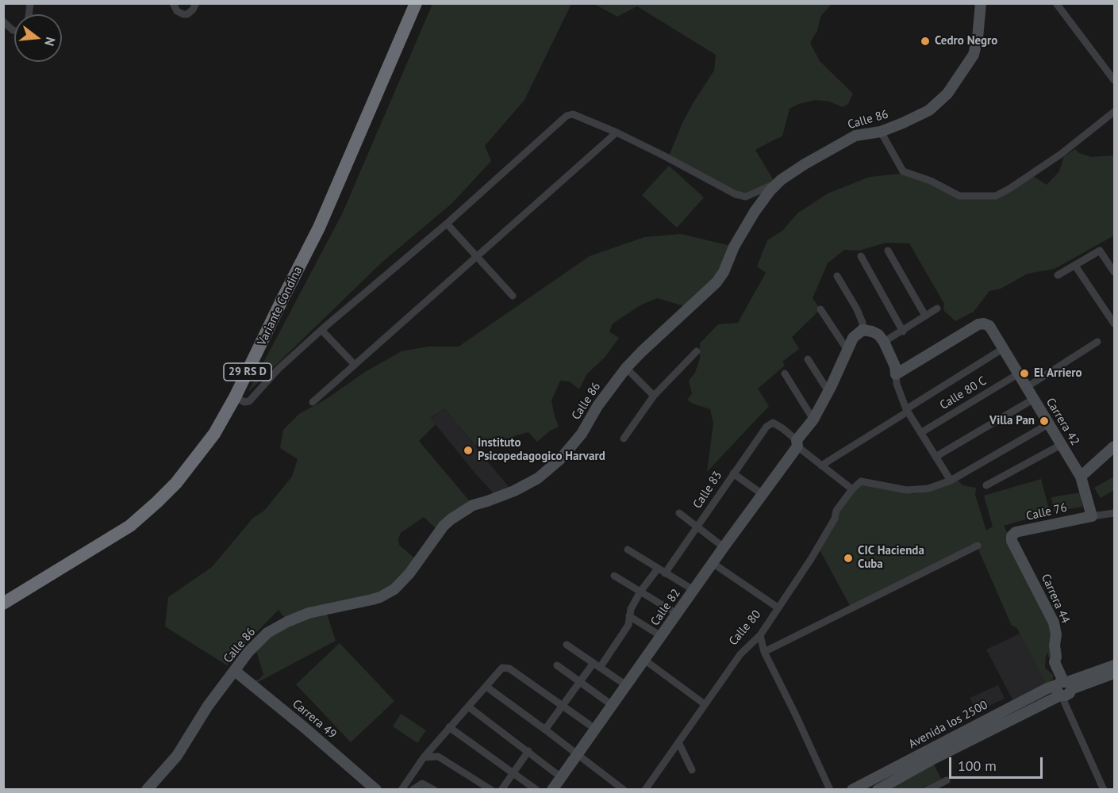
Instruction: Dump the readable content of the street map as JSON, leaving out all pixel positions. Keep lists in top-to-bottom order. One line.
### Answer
{"streets":{"highway":["Variante Condina","29 RS D"],"main road":["Calle 86","Carrera 42","Calle 76","Carrera 44","Calle 82","Carrera 49","Avenida los 2500"],"street":["Calle 80 C","Calle 83","Calle 80"]},"crossings":[["Calle 86","Carrera 49"],["Calle 80 C","Carrera 42"],["Carrera 42","Calle 76"],["Calle 83","Calle 82"],["Calle 76","Carrera 44"],["Carrera 44","Avenida los 2500"]],"places":["Cedro Negro","El Arriero","Villa Pan","Instituto Psicopedagogico Harvard","CIC Hacienda Cuba"],"scale_bar":"100 m","north":"right"}
